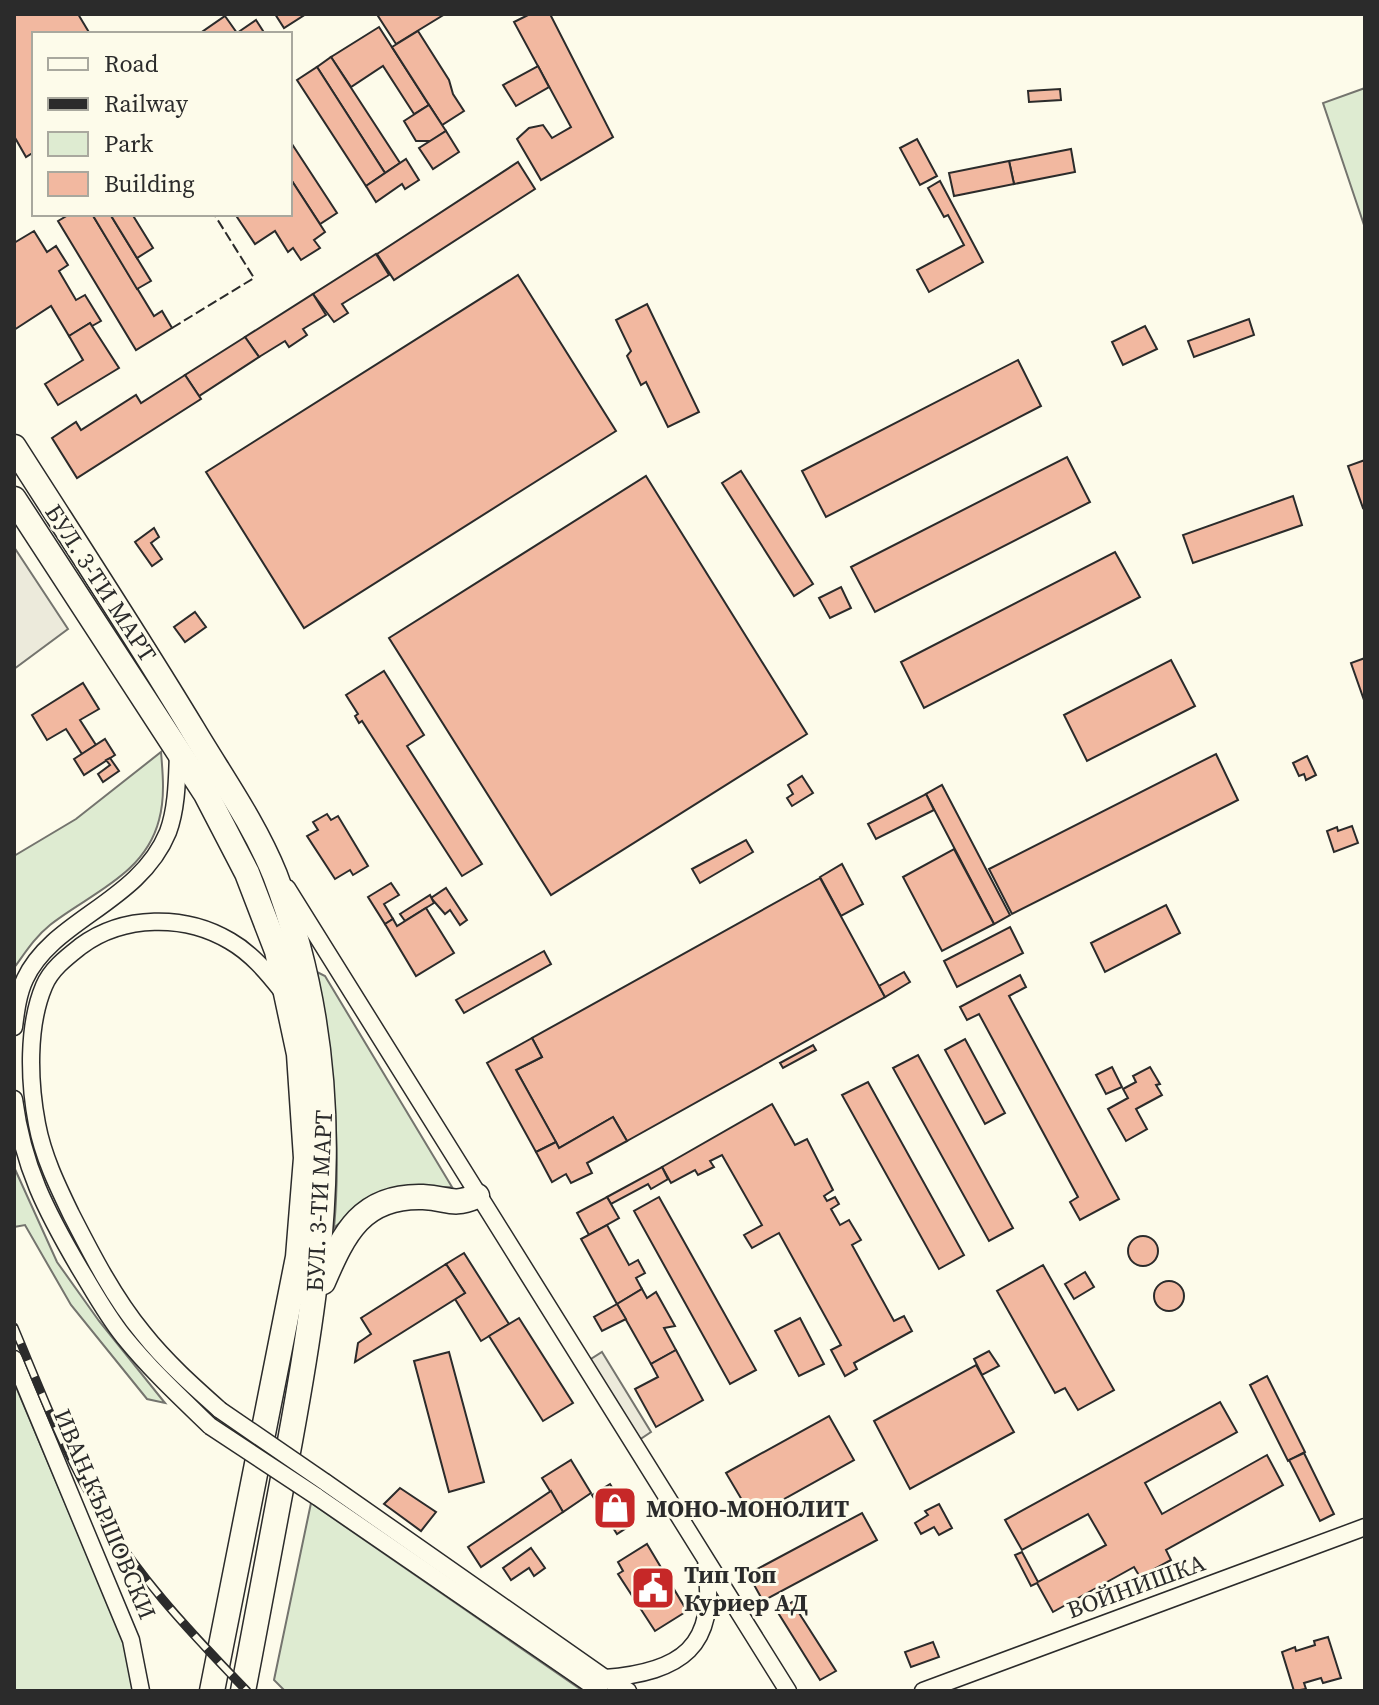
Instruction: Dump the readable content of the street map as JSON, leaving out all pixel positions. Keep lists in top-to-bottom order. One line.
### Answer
{"streets":{"main road":["БУЛ. 3-ТИ МАРТ"],"street":["ИВАН КЪРШОВСКИ","ВОЙНИШКА"]},"places":{"shop":["МОНО-МОНОЛИТ"],"public building":["Тип Топ Куриер АД"]},"legend":["Road","Railway","Park","Building"]}
